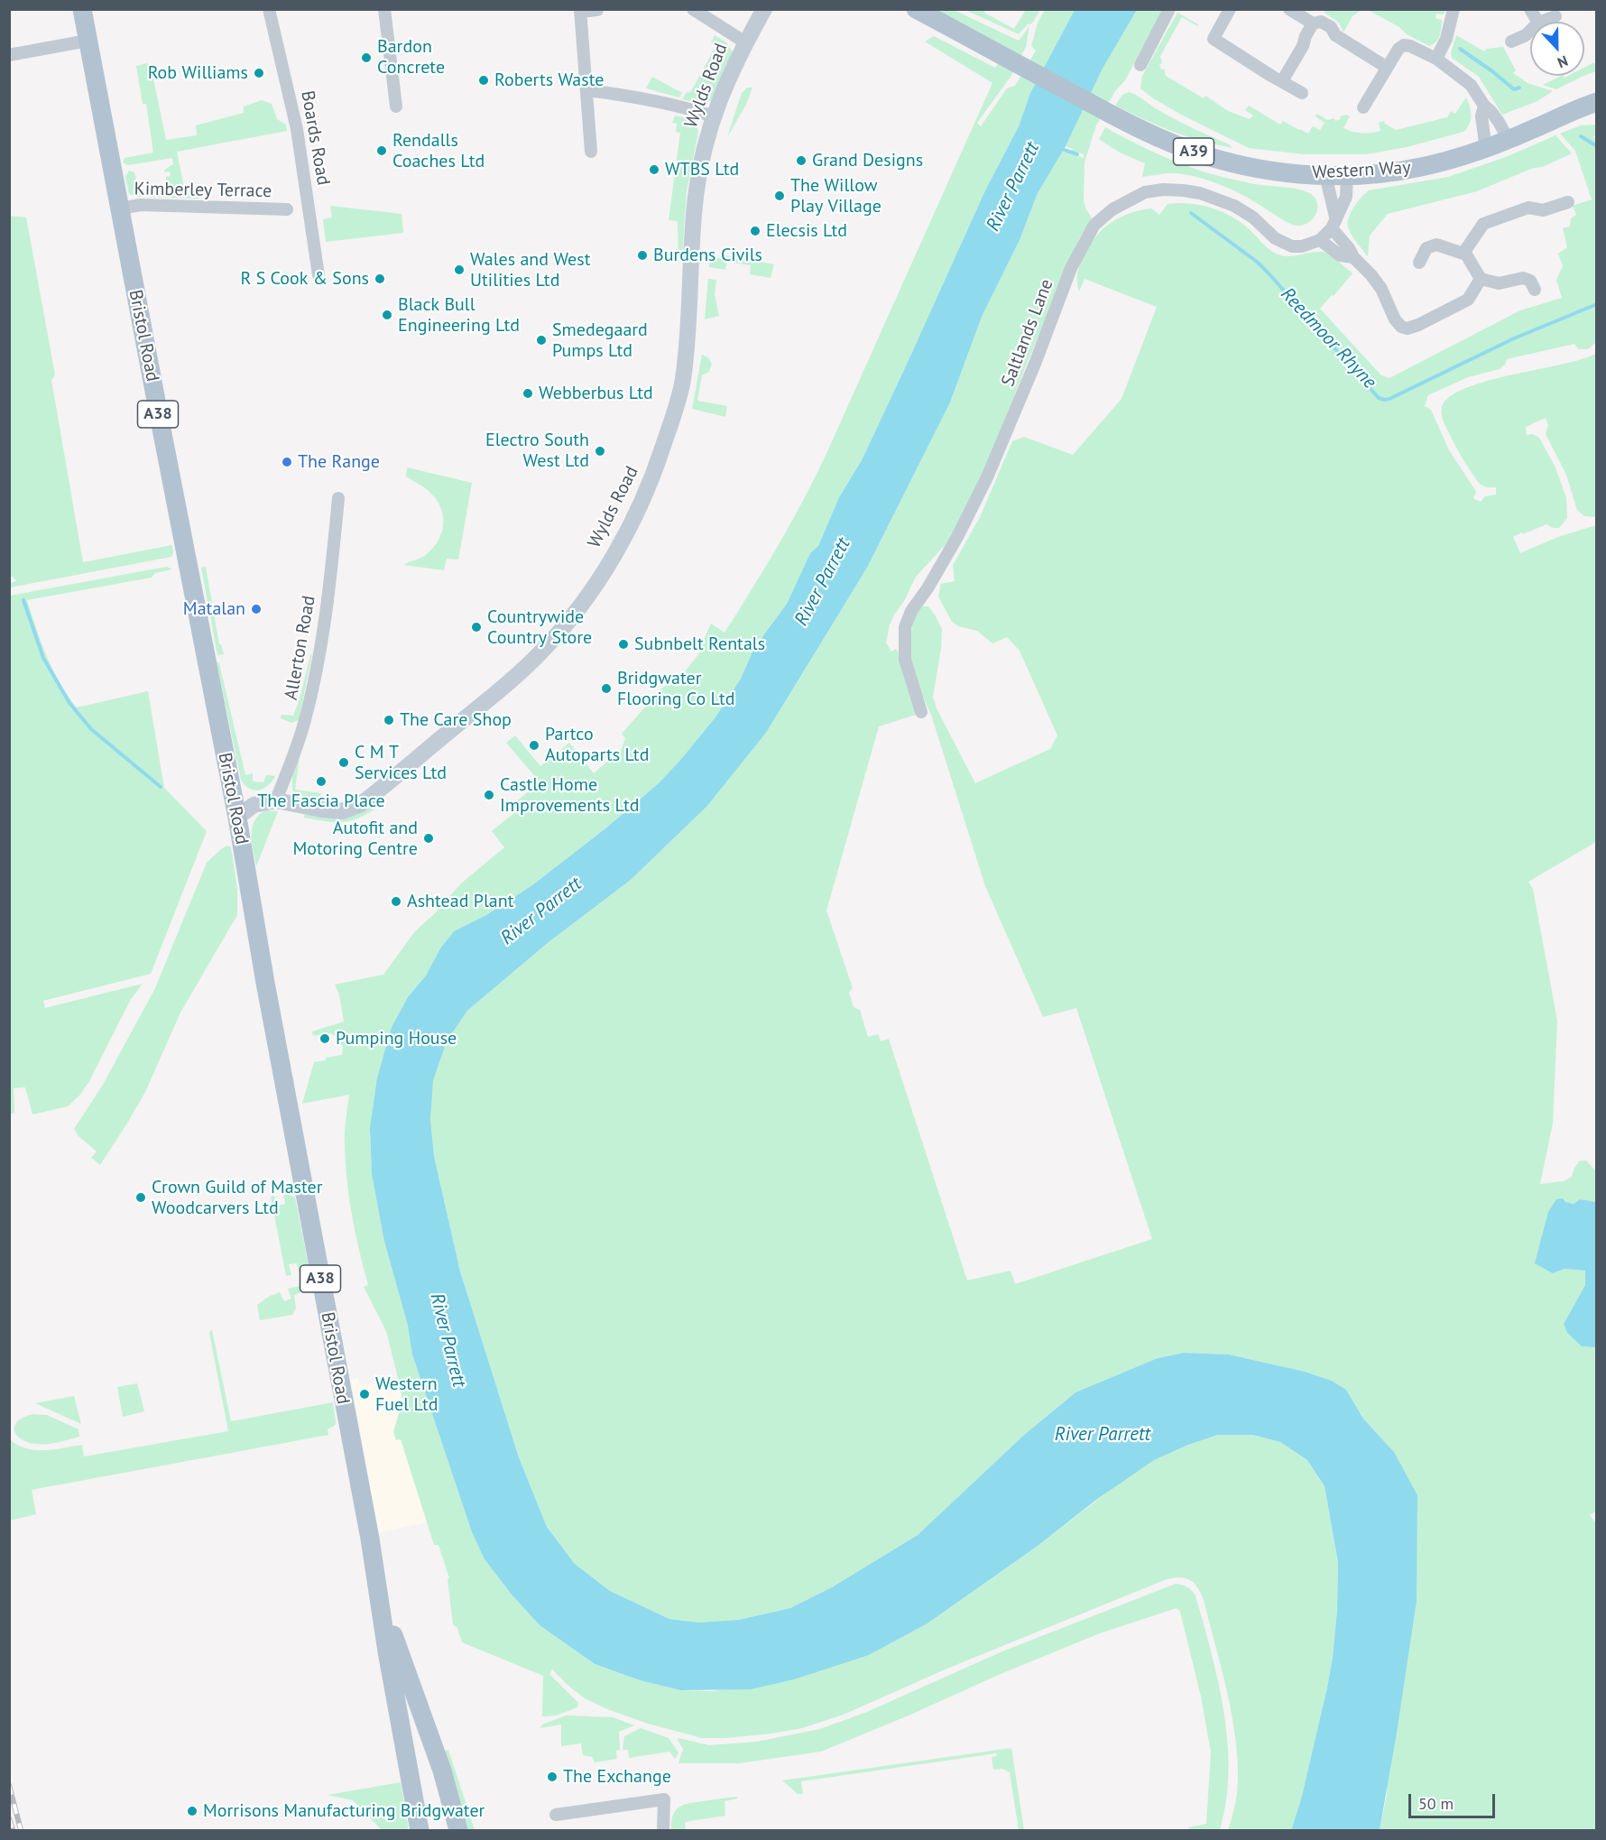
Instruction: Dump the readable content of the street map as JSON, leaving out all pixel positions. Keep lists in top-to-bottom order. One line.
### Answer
{"streets":{"main road":["A39","Western Way","Bristol Road","A38"],"street":["Wylds Road","Boards Road","Kimberley Terrace","Saltlands Lane","Allerton Road"]},"crossings":[["Wylds Road","Bristol Road"],["Wylds Road","Allerton Road"],["Kimberley Terrace","Bristol Road"]],"water":["River Parrett","Reedmoor Rhyne"],"places":["Bardon Concrete","Rob Williams","Roberts Waste","Rendalls Coaches Ltd","Grand Designs","WTBS Ltd","The Willow Play Village","Elecsis Ltd","Burdens Civils","Wales and West Utilities Ltd","R S Cook & Sons","Black Bull Engineering Ltd","Smedegaard Pumps Ltd","Webberbus Ltd","Electro South West Ltd","The Range","Matalan","Countrywide Country Store","Subnbelt Rentals","Bridgwater Flooring Co Ltd","The Care Shop","Partco Autoparts Ltd","C M T Services Ltd","The Fascia Place","Castle Home Improvements Ltd","Autofit and Motoring Centre","Ashtead Plant","Pumping House","Crown Guild of Master Woodcarvers Ltd","Western Fuel Ltd","The Exchange","Morrisons Manufacturing Bridgwater"],"scale_bar":"50 m","north":"bottom"}
